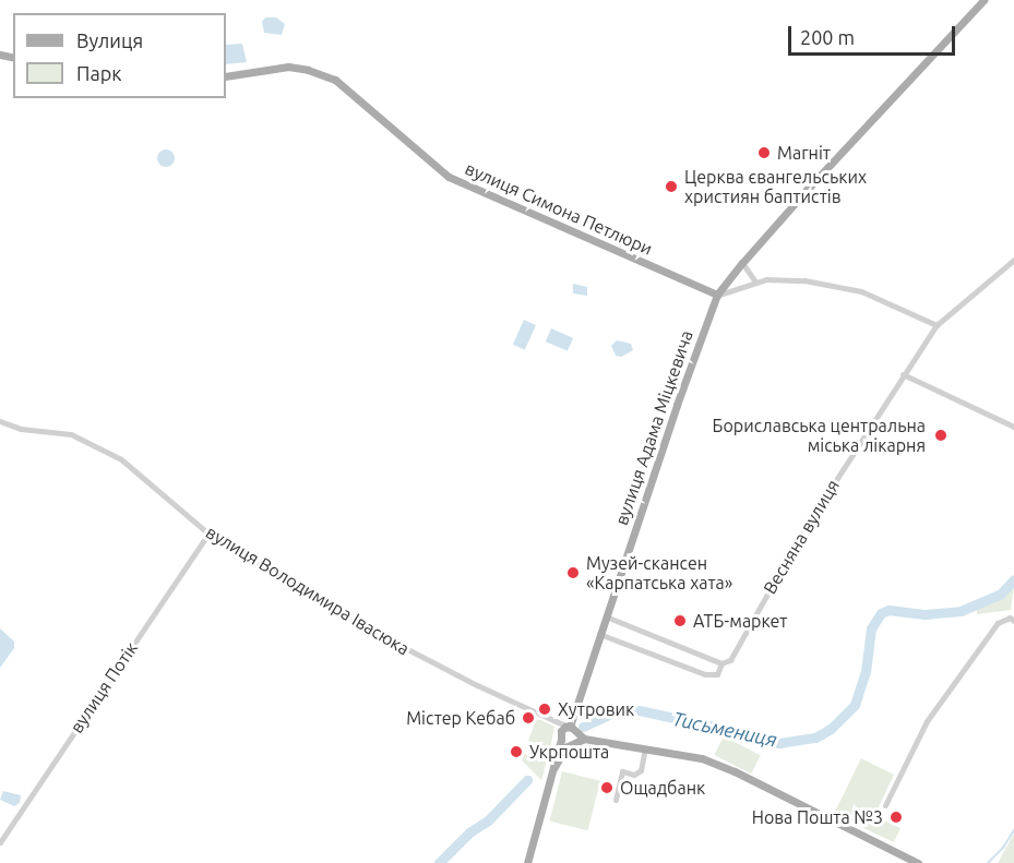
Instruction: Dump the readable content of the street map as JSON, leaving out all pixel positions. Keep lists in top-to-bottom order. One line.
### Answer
{"streets":{"main road":["вулиця Симона Петлюри","вулиця Адама Міцкевича"],"street":["Весняна вулиця","вулиця Володимира Івасюка","вулиця Потік"]},"crossings":[["вулиця Симона Петлюри","вулиця Адама Міцкевича"],["вулиця Адама Міцкевича","вулиця Володимира Івасюка"],["вулиця Володимира Івасюка","вулиця Потік"]],"water":["Тисьмениця"],"places":["Магніт","Церква євангельських християн баптистів","Бориславська центральна міська лікарня","Музей-скансен «Карпатська хата»","АТБ-маркет","Хутровик","Містер Кебаб","Укрпошта","Ощадбанк","Нова Пошта №3"],"legend":["Вулиця","Парк"],"scale_bar":"200 m"}
